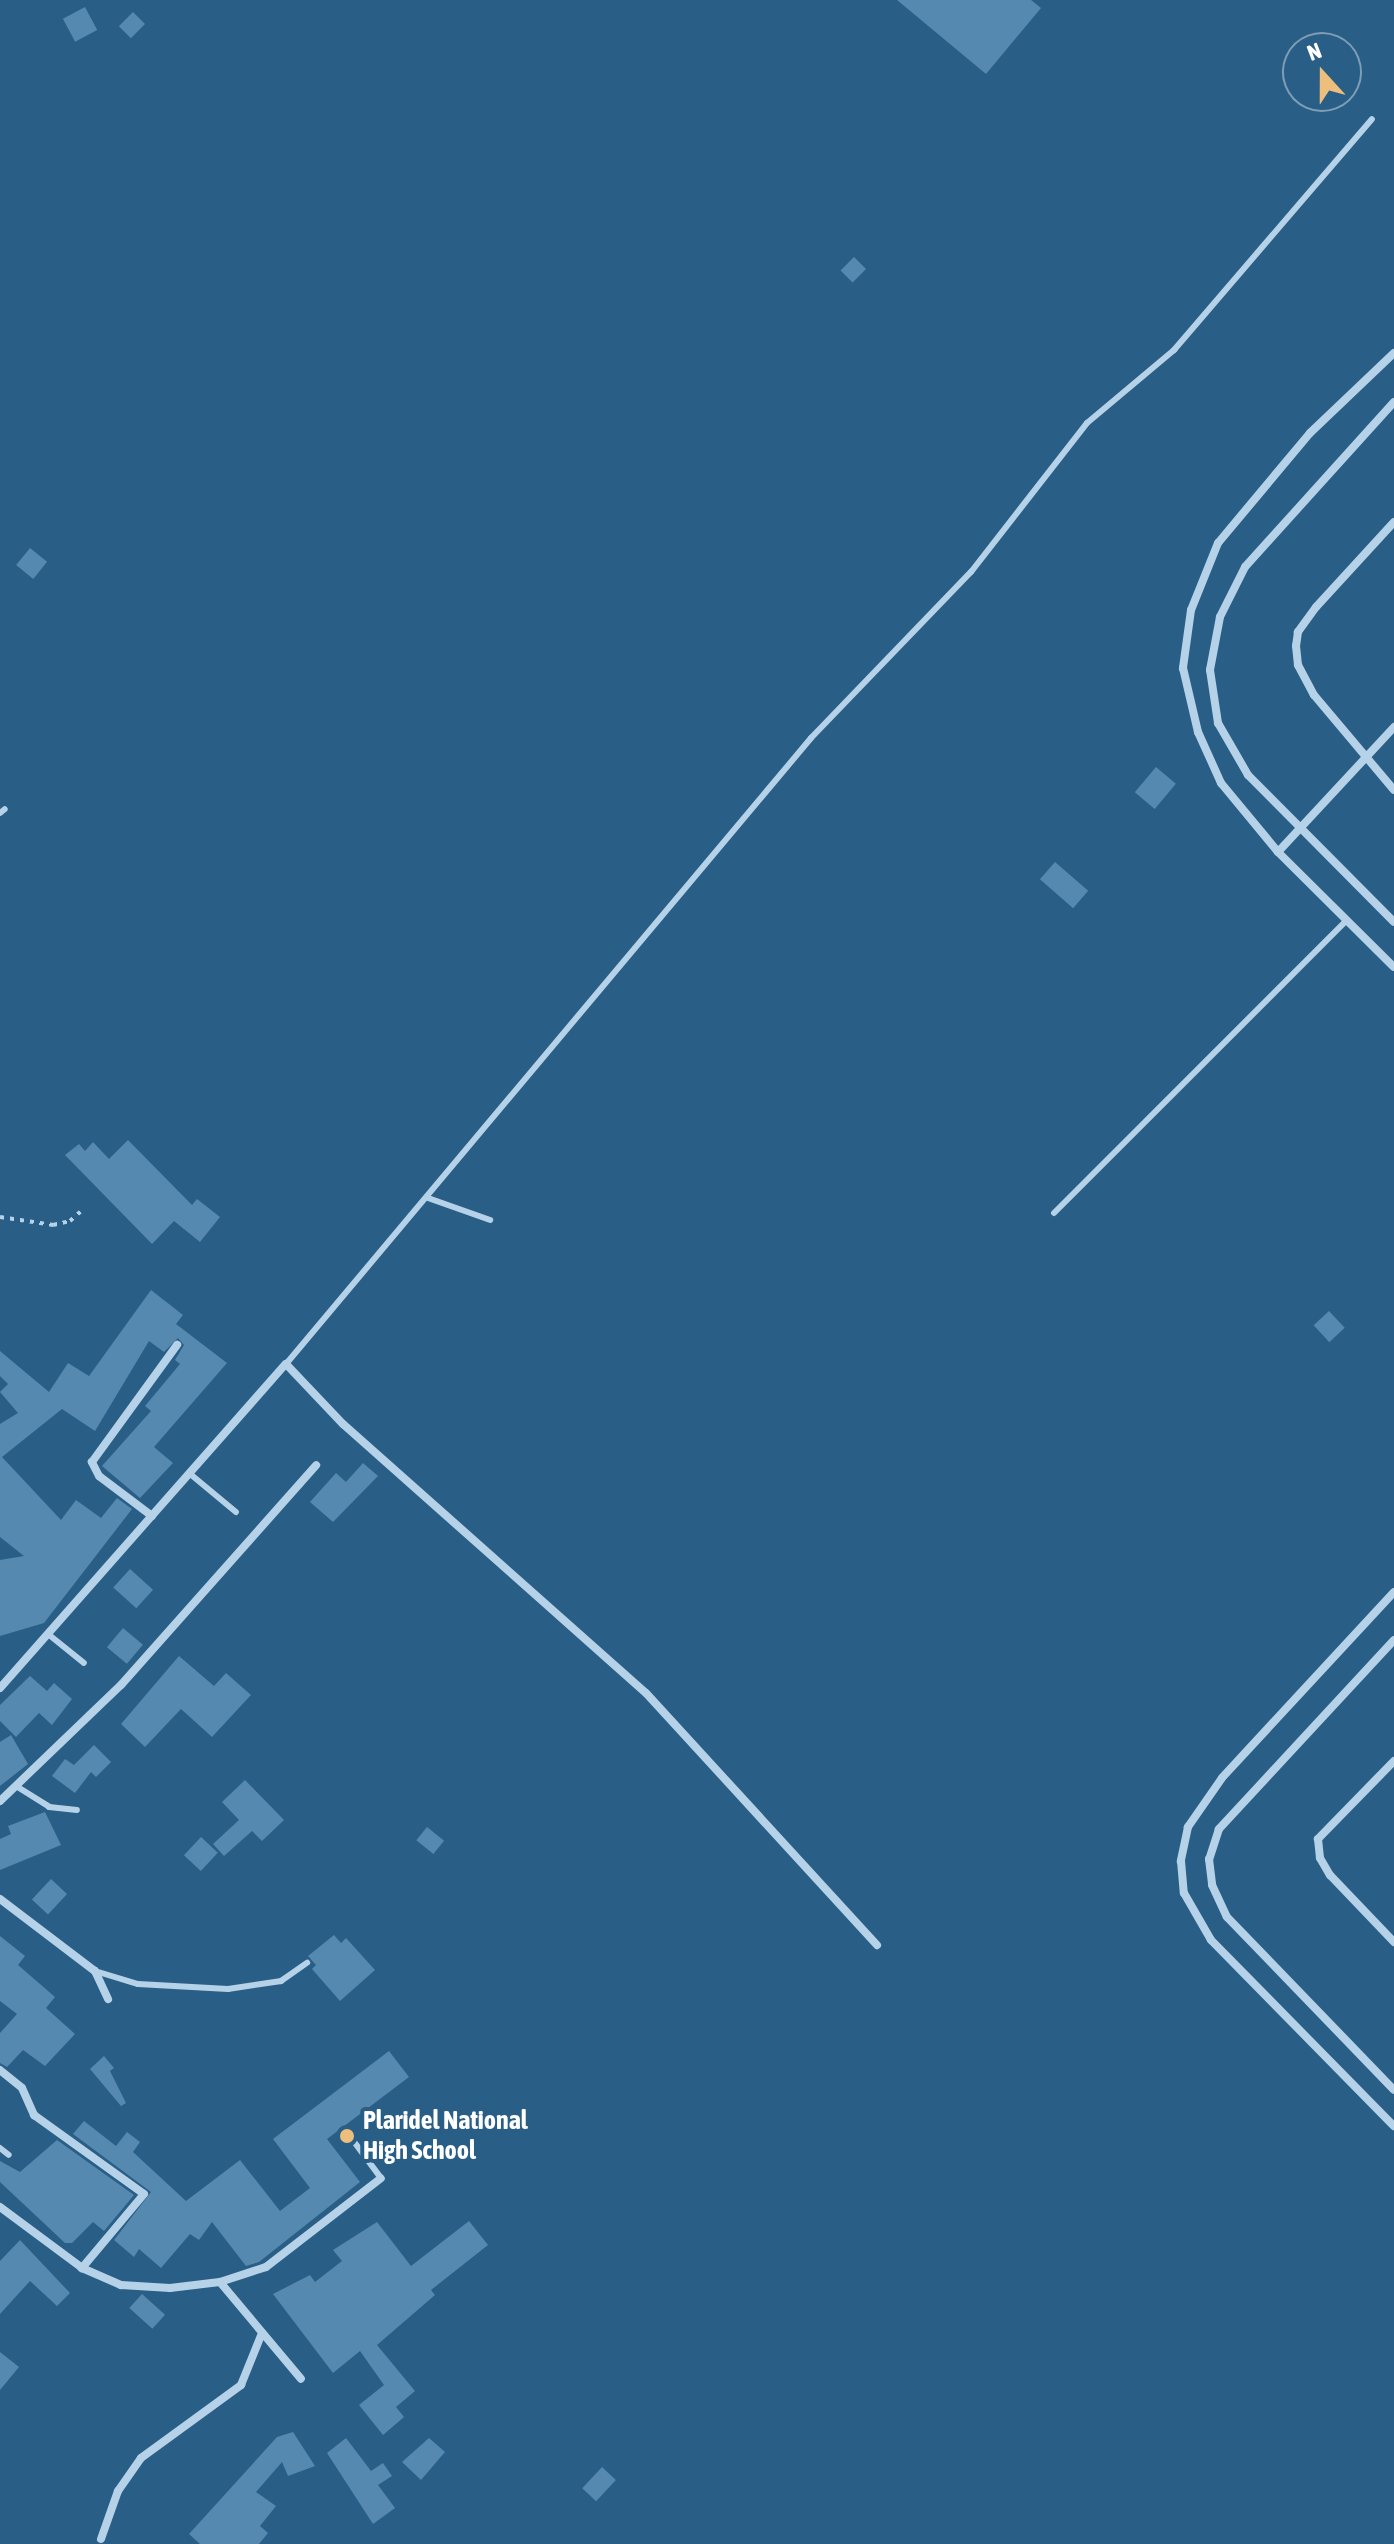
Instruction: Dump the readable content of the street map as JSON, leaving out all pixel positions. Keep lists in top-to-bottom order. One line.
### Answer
{"places":["Plaridel National High School"],"north":"top"}
